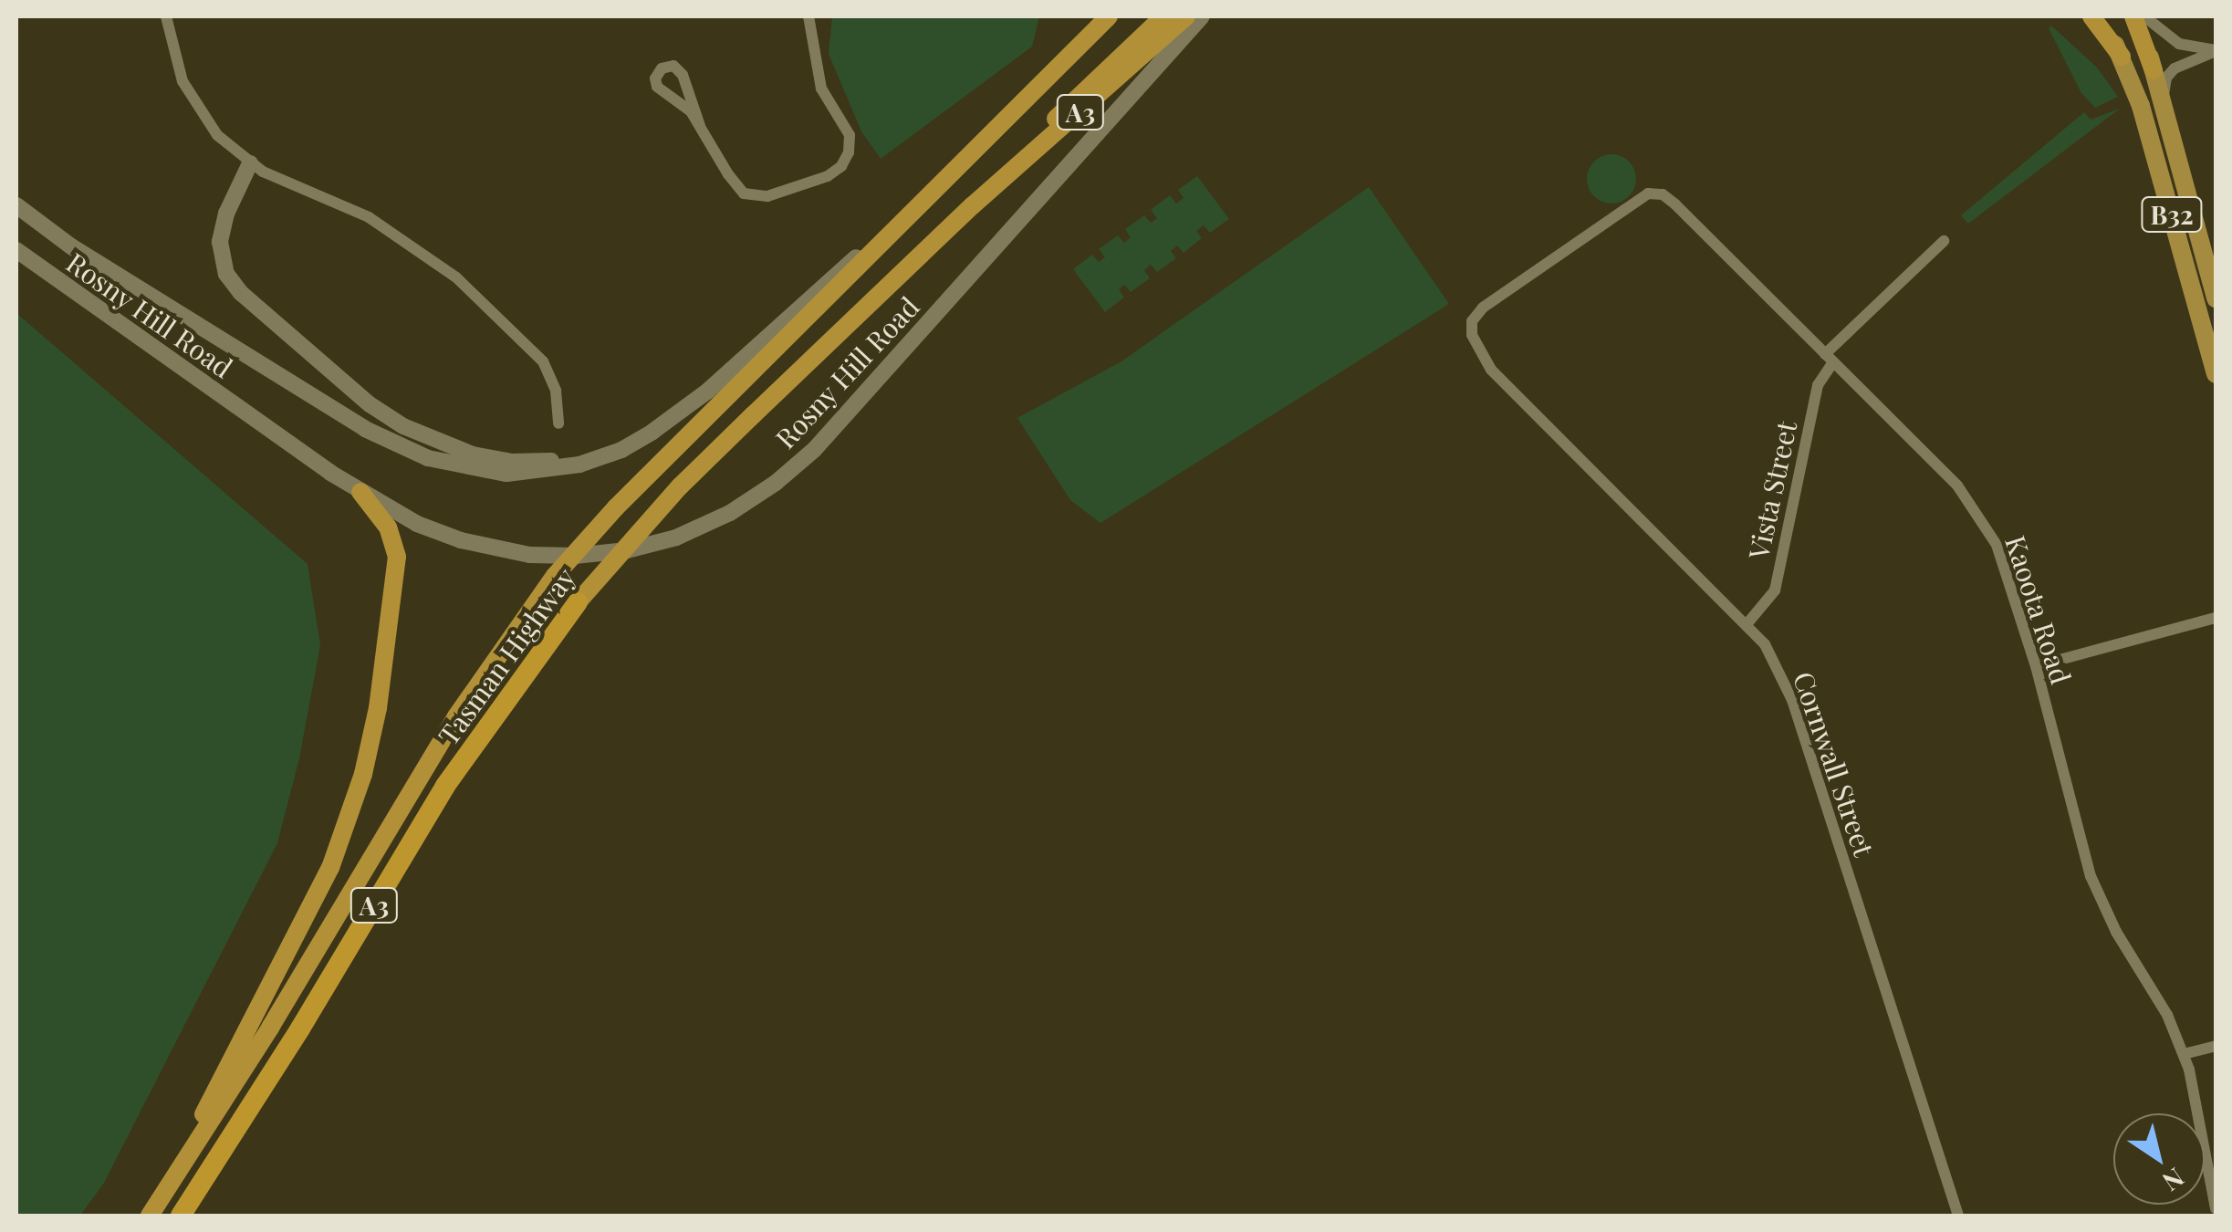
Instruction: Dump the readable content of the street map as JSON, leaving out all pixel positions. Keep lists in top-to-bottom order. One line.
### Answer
{"streets":{"highway":["A3","B32","Tasman Highway"],"main road":["Rosny Hill Road"],"street":["Vista Street","Kaoota Road","Cornwall Street"]},"crossings":[["Rosny Hill Road","Tasman Highway"],["Vista Street","Kaoota Road"],["Vista Street","Cornwall Street"],["Kaoota Road","Cornwall Street"]],"north":"bottom right"}
